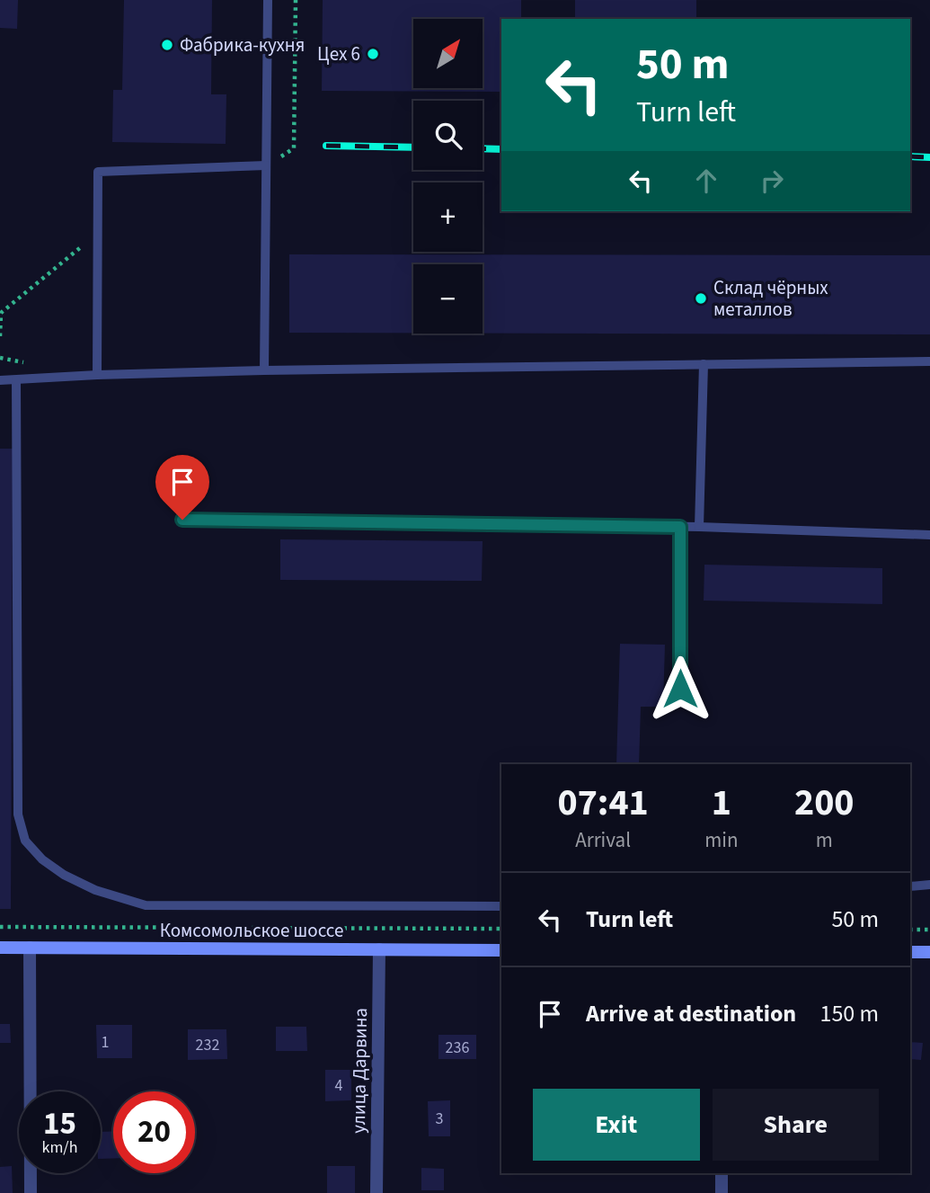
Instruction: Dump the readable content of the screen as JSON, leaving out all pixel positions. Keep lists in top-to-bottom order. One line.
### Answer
{"streets":{"main road":["Комсомольское шоссе"],"street":["улица Дарвина"]},"crossings":[["Комсомольское шоссе","улица Дарвина"]],"places":["Фабрика-кухня","Цех 6","Склад чёрных металлов"],"house_numbers":["1","232","236","4","3"],"north":"top right","page":{"map_buttons":["+","−"],"turn":["50 m","Turn left"],"eta":["07:41","Arrival","1","min","200","m"],"list":[{"name":"Turn left","value":"50 m"},{"name":"Arrive at destination","value":"150 m"}],"buttons":["Exit","Share"],"speed":"15 km/h","limit":"20"}}
